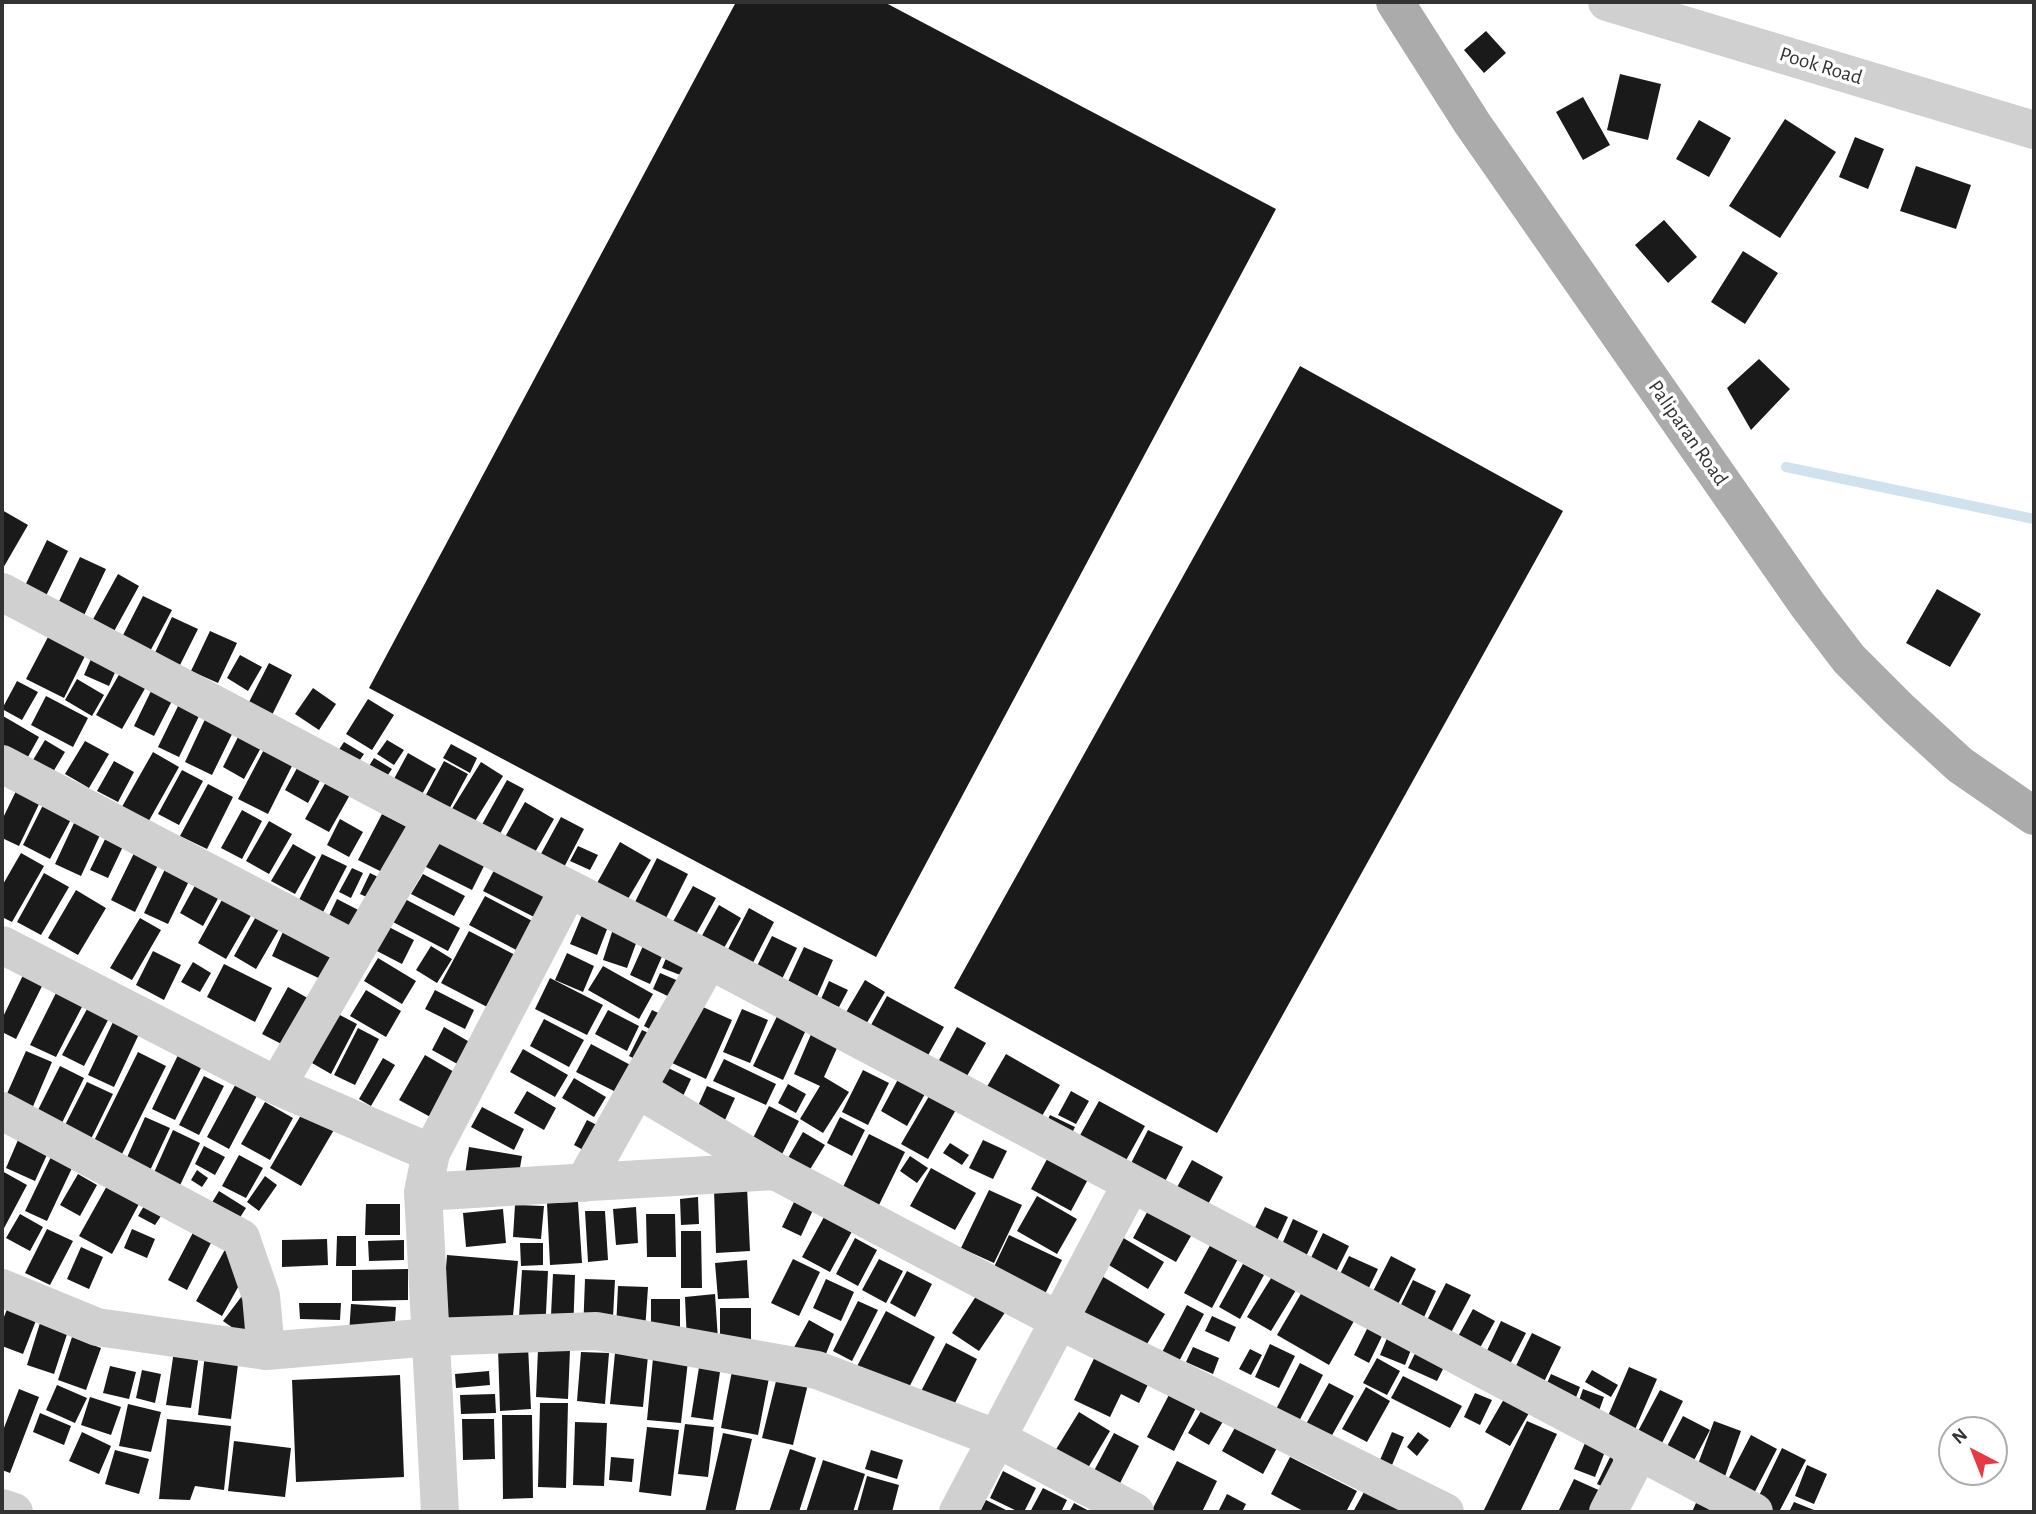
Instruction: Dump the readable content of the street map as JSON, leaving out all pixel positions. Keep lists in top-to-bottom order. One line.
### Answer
{"streets":{"main road":["Paliparan Road"],"street":["Pook Road"]},"north":"top left"}
